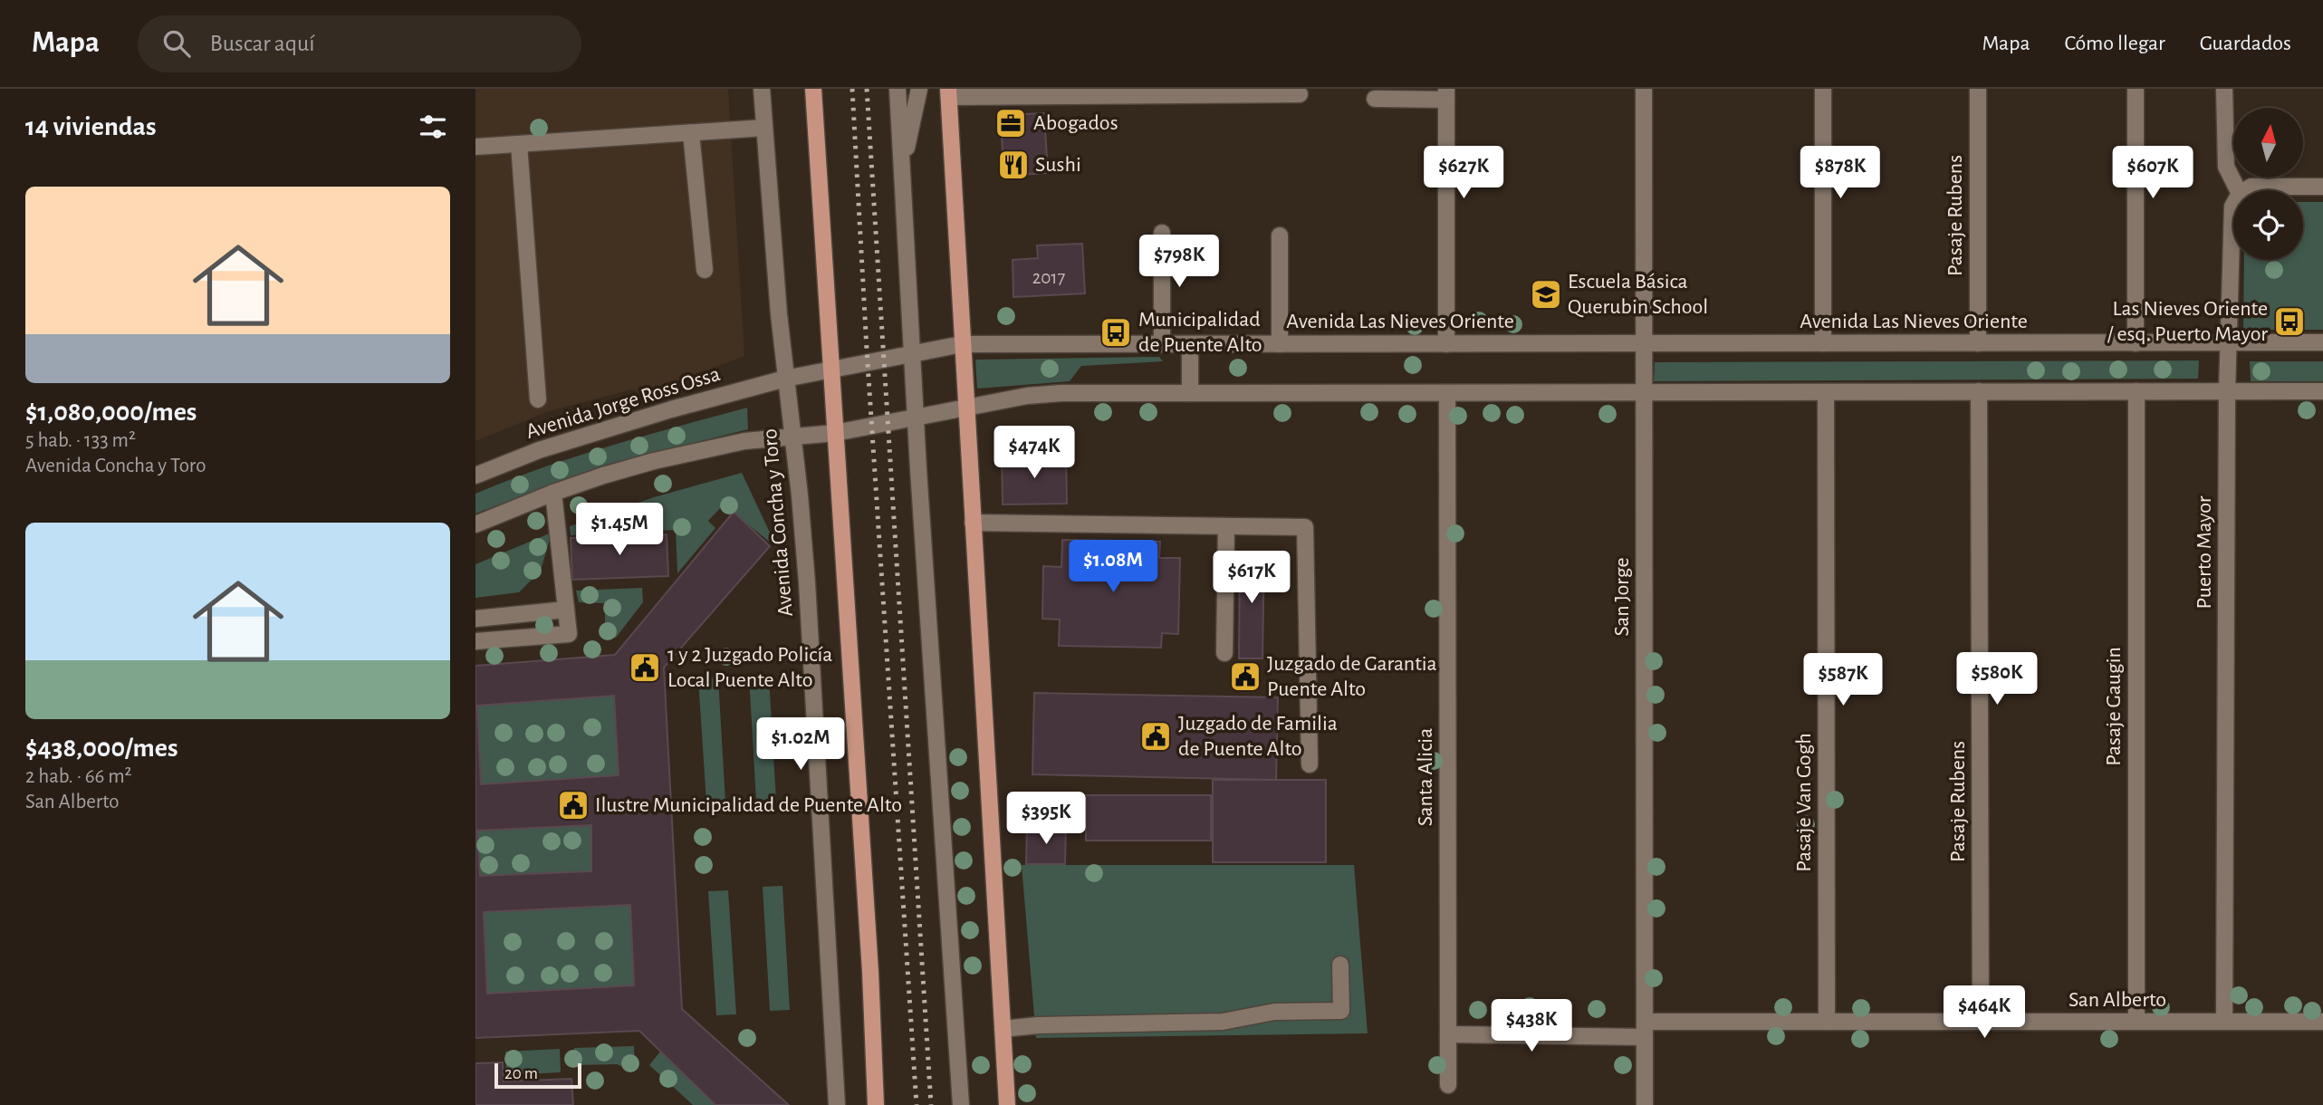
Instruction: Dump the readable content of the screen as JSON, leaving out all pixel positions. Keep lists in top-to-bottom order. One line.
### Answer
{"streets":{"street":["Pasaje Rubens","Avenida Las Nieves Oriente","Avenida Jorge Ross Ossa","Avenida Concha y Toro","Puerto Mayor","San Jorge","Pasaje Gaugin","Santa Alicia","Pasaje Van Gogh","San Alberto"]},"crossings":[["Pasaje Rubens","Avenida Las Nieves Oriente"],["Pasaje Rubens","San Alberto"],["Avenida Las Nieves Oriente","Avenida Jorge Ross Ossa"],["Avenida Las Nieves Oriente","Avenida Concha y Toro"],["Avenida Las Nieves Oriente","Puerto Mayor"],["Avenida Las Nieves Oriente","San Jorge"],["Avenida Jorge Ross Ossa","Avenida Concha y Toro"],["Puerto Mayor","San Alberto"],["San Jorge","San Alberto"],["Pasaje Gaugin","San Alberto"],["Santa Alicia","San Alberto"],["Pasaje Van Gogh","San Alberto"]],"places":{"office":["Abogados"],"restaurant":["Sushi"],"school or university":["Escuela Básica Querubin School"],"bus stop":["Las Nieves Oriente / esq. Puerto Mayor","Municipalidad de Puente Alto"],"public building":["1 y 2 Juzgado Policía Local Puente Alto","Juzgado de Garantia Puente Alto","Juzgado de Familia de Puente Alto","Ilustre Municipalidad de Puente Alto"]},"house_numbers":["2017"],"scale_bar":"20 m","north":"top","page":{"header":"Mapa","search":"Buscar aquí","nav":["Mapa","Cómo llegar","Guardados"],"heading":"14 viviendas","price":["$627K","$878K","$607K","$798K","$474K","$1.45M","$1.08M","$617K","$580K","$587K","$1.02M","$395K","$464K","$438K"],"list":[{"name":"$1,080,000/mes","note":"5 hab. · 133 m² · Avenida Concha y Toro"},{"name":"$438,000/mes","note":"2 hab. · 66 m² · San Alberto"}],"scale":"20 m"}}
